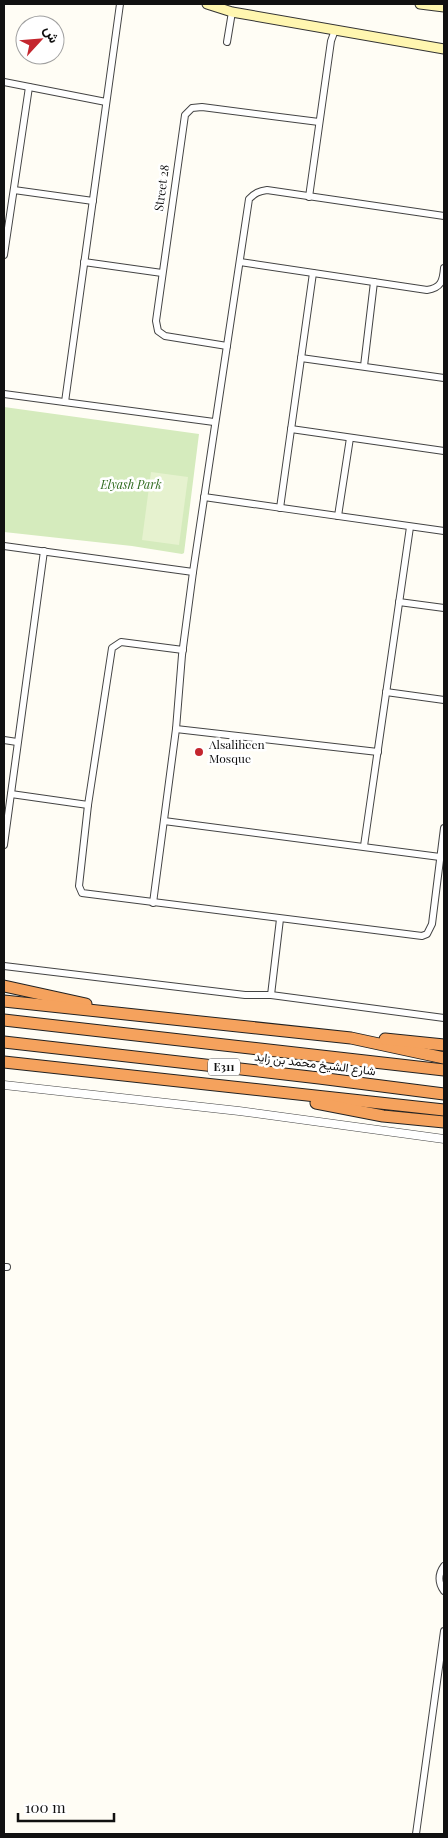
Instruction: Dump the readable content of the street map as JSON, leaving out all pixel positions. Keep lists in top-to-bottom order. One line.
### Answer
{"streets":{"highway":["شارع الشيخ محمد بن زايد","E311"],"street":["Street 28"]},"parks":["Elyash Park"],"places":["Alsaliheen Mosque"],"scale_bar":"100 m","north":"top right"}
